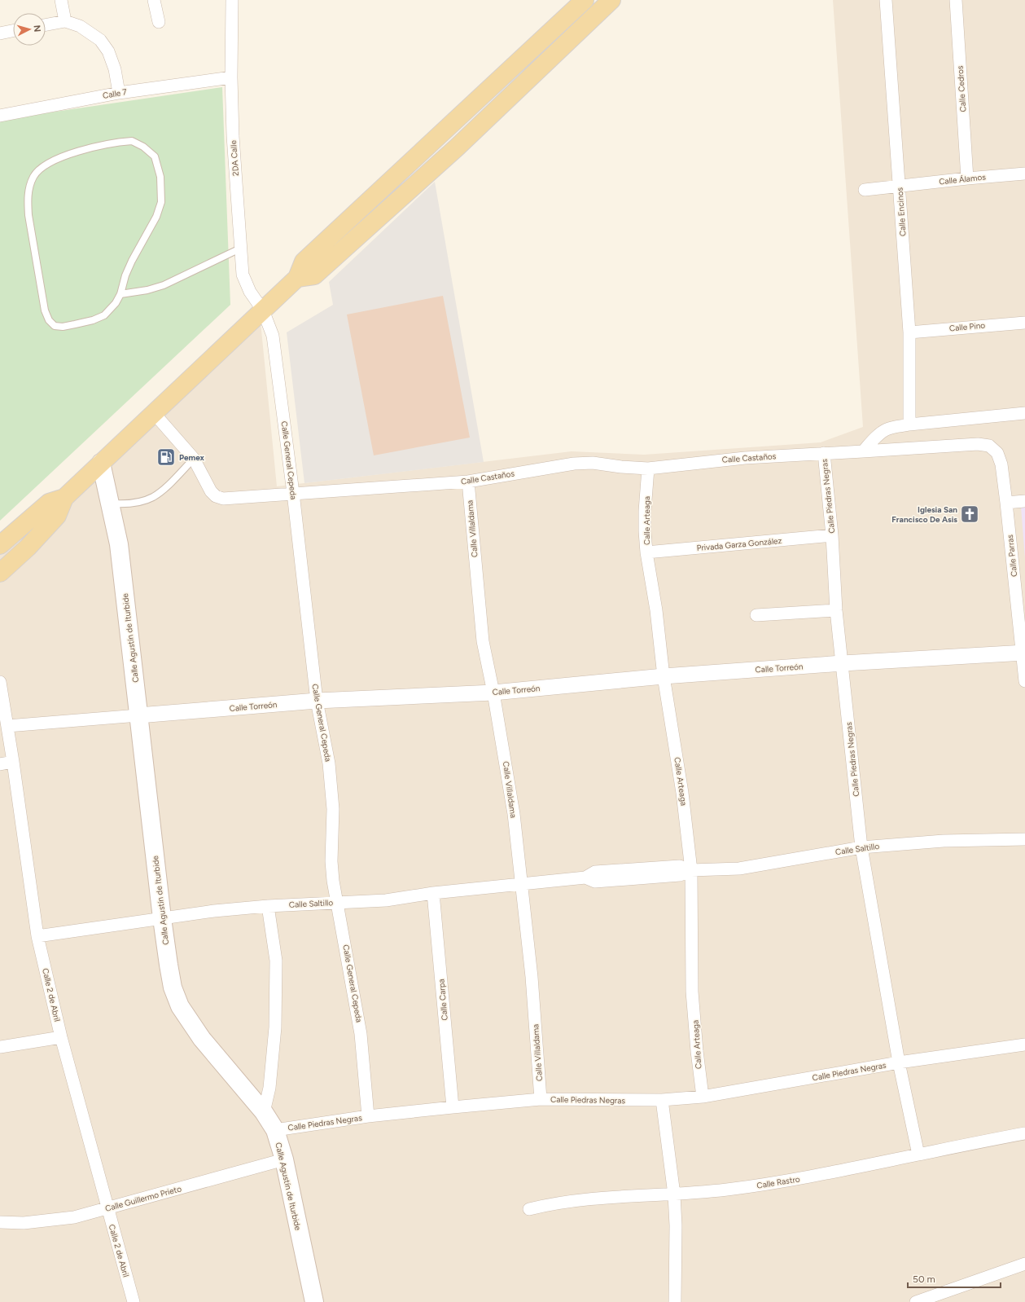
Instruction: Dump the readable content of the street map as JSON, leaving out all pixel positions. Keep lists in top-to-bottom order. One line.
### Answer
{"streets":{"main road":["Calle Agustín de Iturbide"],"street":["Calle Cedros","Calle 7","2DA Calle","Calle Álamos","Calle Encinos","Calle Pino","Calle Castaños","Calle General Cepeda","Calle Piedras Negras","Calle Arteaga","Calle Villaldama","Privada Garza González","Calle Parras","Calle Torreón","Calle Saltillo","Calle 2 de Abril","Calle Carpa","Calle Rastro","Calle Guillermo Prieto"]},"crossings":[["Calle Cedros","Calle Álamos"],["Calle 7","2DA Calle"],["2DA Calle","Calle General Cepeda"],["Calle Álamos","Calle Encinos"],["Calle Encinos","Calle Pino"],["Calle Castaños","Calle General Cepeda"],["Calle Castaños","Calle Piedras Negras"],["Calle Castaños","Calle Arteaga"],["Calle Castaños","Calle Villaldama"],["Calle Castaños","Calle Parras"],["Calle General Cepeda","Calle Piedras Negras"],["Calle General Cepeda","Calle Torreón"],["Calle General Cepeda","Calle Saltillo"],["Calle Piedras Negras","Calle Arteaga"],["Calle Piedras Negras","Calle Villaldama"],["Calle Piedras Negras","Privada Garza González"],["Calle Piedras Negras","Calle Agustín de Iturbide"],["Calle Piedras Negras","Calle Torreón"],["Calle Piedras Negras","Calle Saltillo"],["Calle Piedras Negras","Calle Carpa"],["Calle Piedras Negras","Calle Rastro"],["Calle Arteaga","Privada Garza González"],["Calle Arteaga","Calle Torreón"],["Calle Arteaga","Calle Saltillo"],["Calle Villaldama","Calle Torreón"],["Calle Villaldama","Calle Saltillo"],["Calle Parras","Calle Torreón"],["Calle Agustín de Iturbide","Calle Torreón"],["Calle Agustín de Iturbide","Calle Saltillo"],["Calle Agustín de Iturbide","Calle Guillermo Prieto"],["Calle Torreón","Calle 2 de Abril"],["Calle Saltillo","Calle 2 de Abril"],["Calle Saltillo","Calle Carpa"],["Calle 2 de Abril","Calle Guillermo Prieto"]],"places":{"fuel station":["Pemex"],"church":["Iglesia San Francisco De Asis"]},"scale_bar":"50 m","north":"right"}
